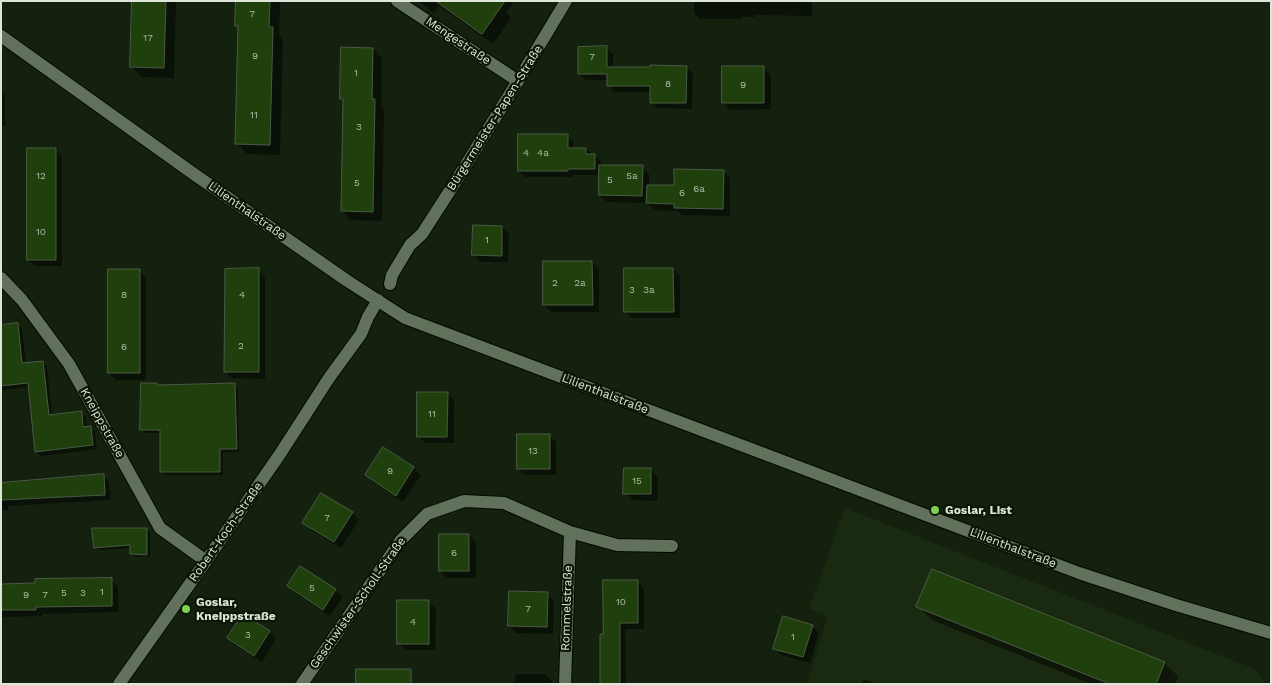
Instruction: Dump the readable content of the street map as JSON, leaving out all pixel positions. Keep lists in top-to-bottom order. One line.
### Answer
{"streets":{"street":["Mengestraße","Bürgermeister-Papen-Straße","Lilienthalstraße","Kneippstraße","Robert-Koch-Straße","Geschwister-Scholl-Straße","Rommelstraße"]},"crossings":[["Mengestraße","Bürgermeister-Papen-Straße"],["Bürgermeister-Papen-Straße","Lilienthalstraße"],["Bürgermeister-Papen-Straße","Robert-Koch-Straße"],["Lilienthalstraße","Robert-Koch-Straße"],["Kneippstraße","Robert-Koch-Straße"],["Geschwister-Scholl-Straße","Rommelstraße"]],"places":["Goslar, List","Goslar, Kneippstraße"],"house_numbers":["7","17","9","7","1","8","9","11","3","4","4a","12","5a","5","5","6a","6","10","1","2","2a","3","3a","8","4","2","6","11","13","9","15","7","6","5","1","5","3","9","7","10","7","4","3","1"]}
